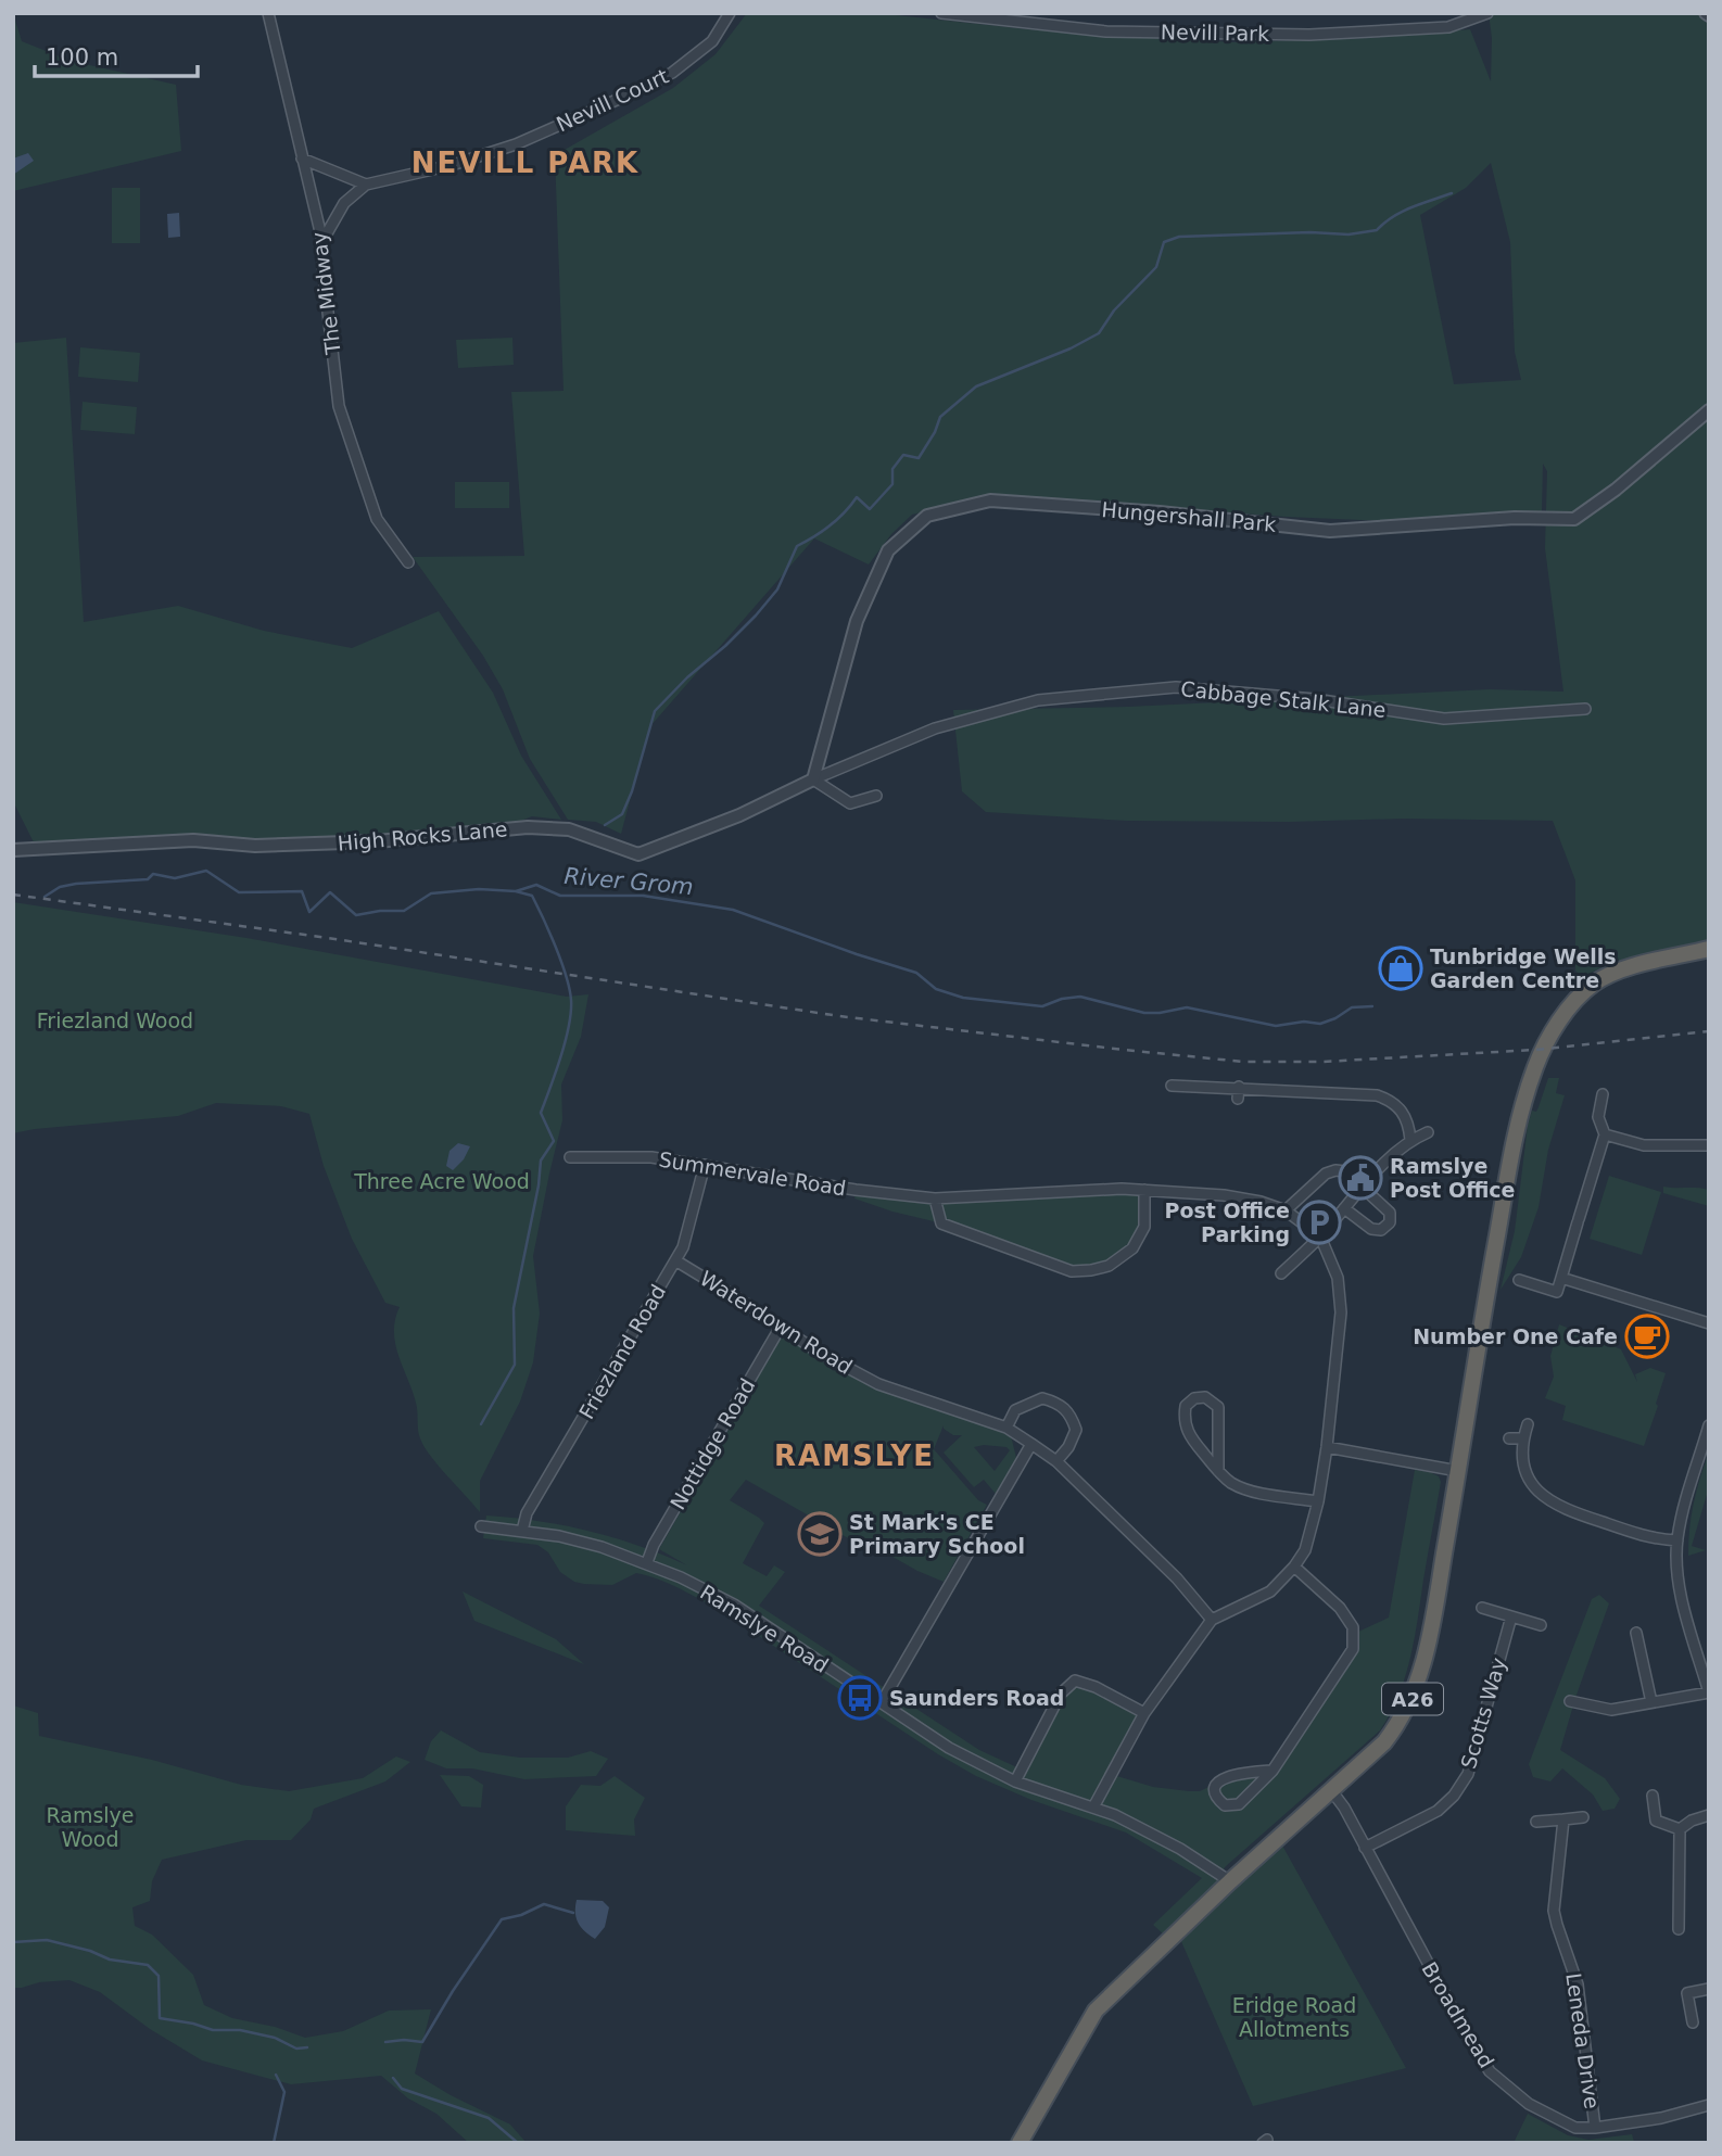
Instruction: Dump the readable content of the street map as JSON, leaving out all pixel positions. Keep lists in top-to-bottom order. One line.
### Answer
{"streets":{"highway":["A26"],"street":["Nevill Park","Nevill Court","The Midway","Hungershall Park","Cabbage Stalk Lane","High Rocks Lane","Summervale Road","Waterdown Road","Friezland Road","Nottidge Road","Ramslye Road","Scotts Way","Broadmead","Leneda Drive"]},"crossings":[["Hungershall Park","Cabbage Stalk Lane"],["Hungershall Park","High Rocks Lane"],["Cabbage Stalk Lane","High Rocks Lane"],["Summervale Road","Friezland Road"],["Waterdown Road","Friezland Road"],["Waterdown Road","Nottidge Road"],["Friezland Road","Ramslye Road"],["Nottidge Road","Ramslye Road"],["Ramslye Road","A26"],["A26","Broadmead"],["Scotts Way","Broadmead"],["Broadmead","Leneda Drive"]],"districts":["NEVILL PARK","RAMSLYE"],"water":["River Grom"],"parks":["Friezland Wood","Three Acre Wood","Ramslye Wood","Eridge Road Allotments"],"places":{"shop":["Tunbridge Wells Garden Centre"],"public building":["Ramslye Post Office"],"parking":["Post Office Parking"],"cafe":["Number One Cafe"],"school or university":["St Mark's CE Primary School"],"bus stop":["Saunders Road"]},"scale_bar":"100 m"}
